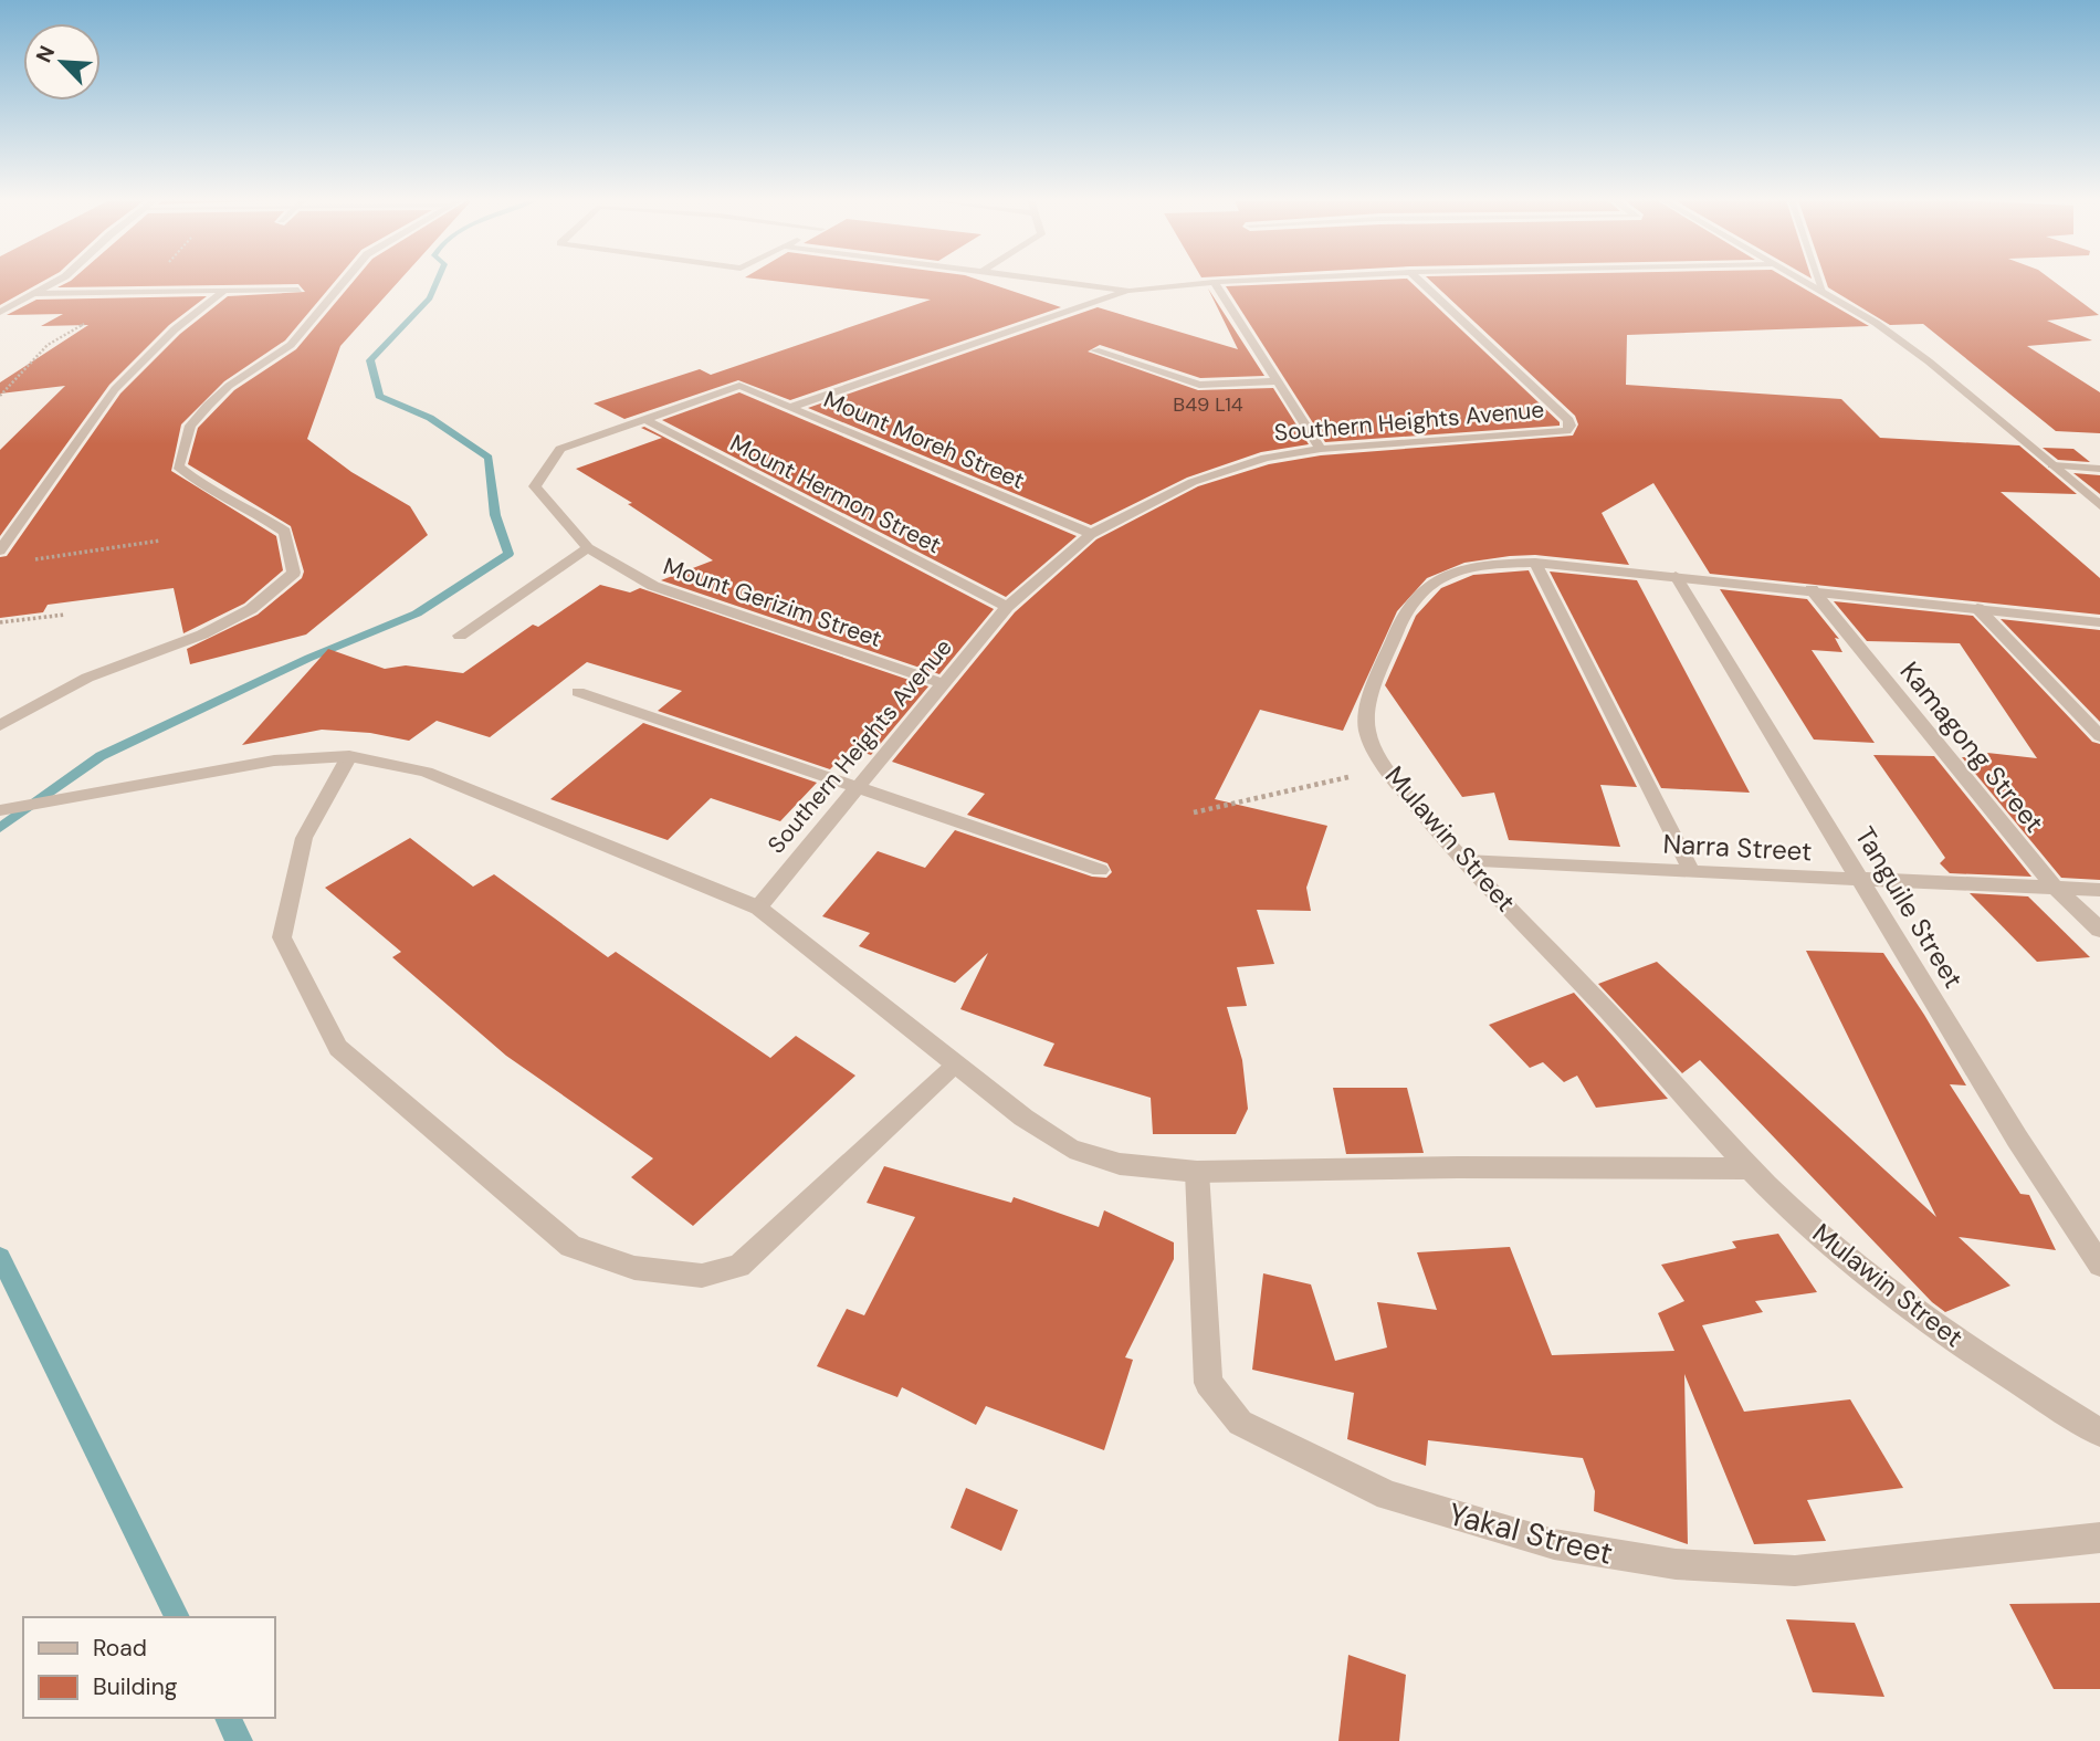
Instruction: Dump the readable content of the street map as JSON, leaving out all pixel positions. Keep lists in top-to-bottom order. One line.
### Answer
{"streets":{"street":["Southern Heights Avenue","Mount Moreh Street","Mount Hermon Street","Mount Gerizim Street","Kamagong Street","Mulawin Street","Narra Street","Tanguile Street","Yakal Street"]},"crossings":[["Southern Heights Avenue","Mount Moreh Street"],["Southern Heights Avenue","Mount Hermon Street"],["Southern Heights Avenue","Mount Gerizim Street"],["Mount Moreh Street","Mount Gerizim Street"],["Mount Hermon Street","Mount Gerizim Street"],["Kamagong Street","Mulawin Street"],["Kamagong Street","Narra Street"],["Mulawin Street","Narra Street"],["Mulawin Street","Tanguile Street"],["Narra Street","Tanguile Street"]],"house_numbers":["B49 L14"],"legend":["Road","Building"],"north":"top left"}
